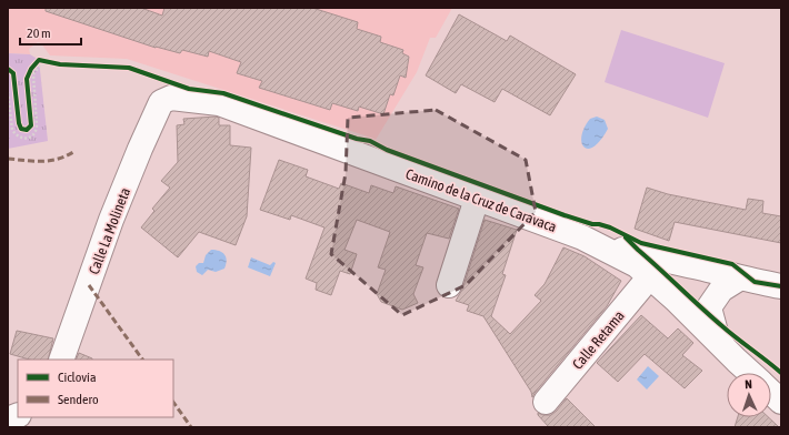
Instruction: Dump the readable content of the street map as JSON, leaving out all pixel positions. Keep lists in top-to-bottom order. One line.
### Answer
{"streets":{"street":["Camino de la Cruz de Caravaca","Calle La Molineta","Calle Retama"]},"crossings":[["Camino de la Cruz de Caravaca","Calle La Molineta"],["Camino de la Cruz de Caravaca","Calle Retama"]],"legend":["Ciclovía","Sendero"],"scale_bar":"20 m","north":"top"}
